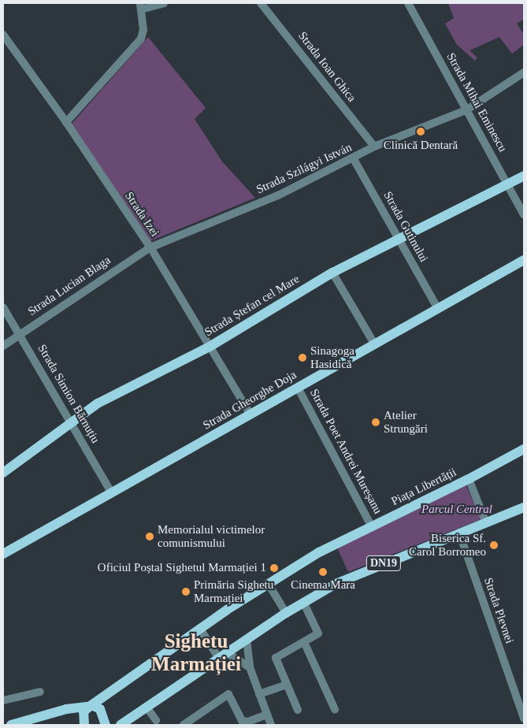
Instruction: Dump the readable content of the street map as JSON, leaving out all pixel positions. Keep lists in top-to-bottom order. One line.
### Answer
{"streets":{"main road":["Strada Ștefan cel Mare","Strada Gheorghe Doja","Piața Libertății","DN19"],"street":["Strada Ioan Ghica","Strada Mihai Eminescu","Strada Szilágyi István","Strada Izei","Strada Gutinului","Strada Lucian Blaga","Strada Simion Bărnuțiu","Strada Poet Andrei Mureșanu","Strada Plevnei"]},"crossings":[["Strada Ioan Ghica","Strada Szilágyi István"],["Strada Mihai Eminescu","Strada Szilágyi István"],["Strada Mihai Eminescu","Strada Ștefan cel Mare"],["Strada Szilágyi István","Strada Izei"],["Strada Szilágyi István","Strada Gutinului"],["Strada Szilágyi István","Strada Lucian Blaga"],["Strada Izei","Strada Lucian Blaga"],["Strada Izei","Strada Ștefan cel Mare"],["Strada Izei","Strada Gheorghe Doja"],["Strada Gutinului","Strada Ștefan cel Mare"],["Strada Gutinului","Strada Gheorghe Doja"],["Strada Lucian Blaga","Strada Simion Bărnuțiu"],["Strada Ștefan cel Mare","Strada Simion Bărnuțiu"],["Strada Simion Bărnuțiu","Strada Gheorghe Doja"],["Strada Gheorghe Doja","Strada Poet Andrei Mureșanu"],["Strada Poet Andrei Mureșanu","Piața Libertății"],["Piața Libertății","DN19"],["DN19","Strada Plevnei"]],"districts":["Sighetu Marmației"],"parks":["Parcul Central"],"places":["Clinică Dentară","Sinagoga Hasidică","Atelier Strungări","Memorialul victimelor comunismului","Biserica Sf. Carol Borromeo","Oficiul Poștal Sighetul Marmației 1","Cinema Mara","Primăria Sighetu Marmației"]}
